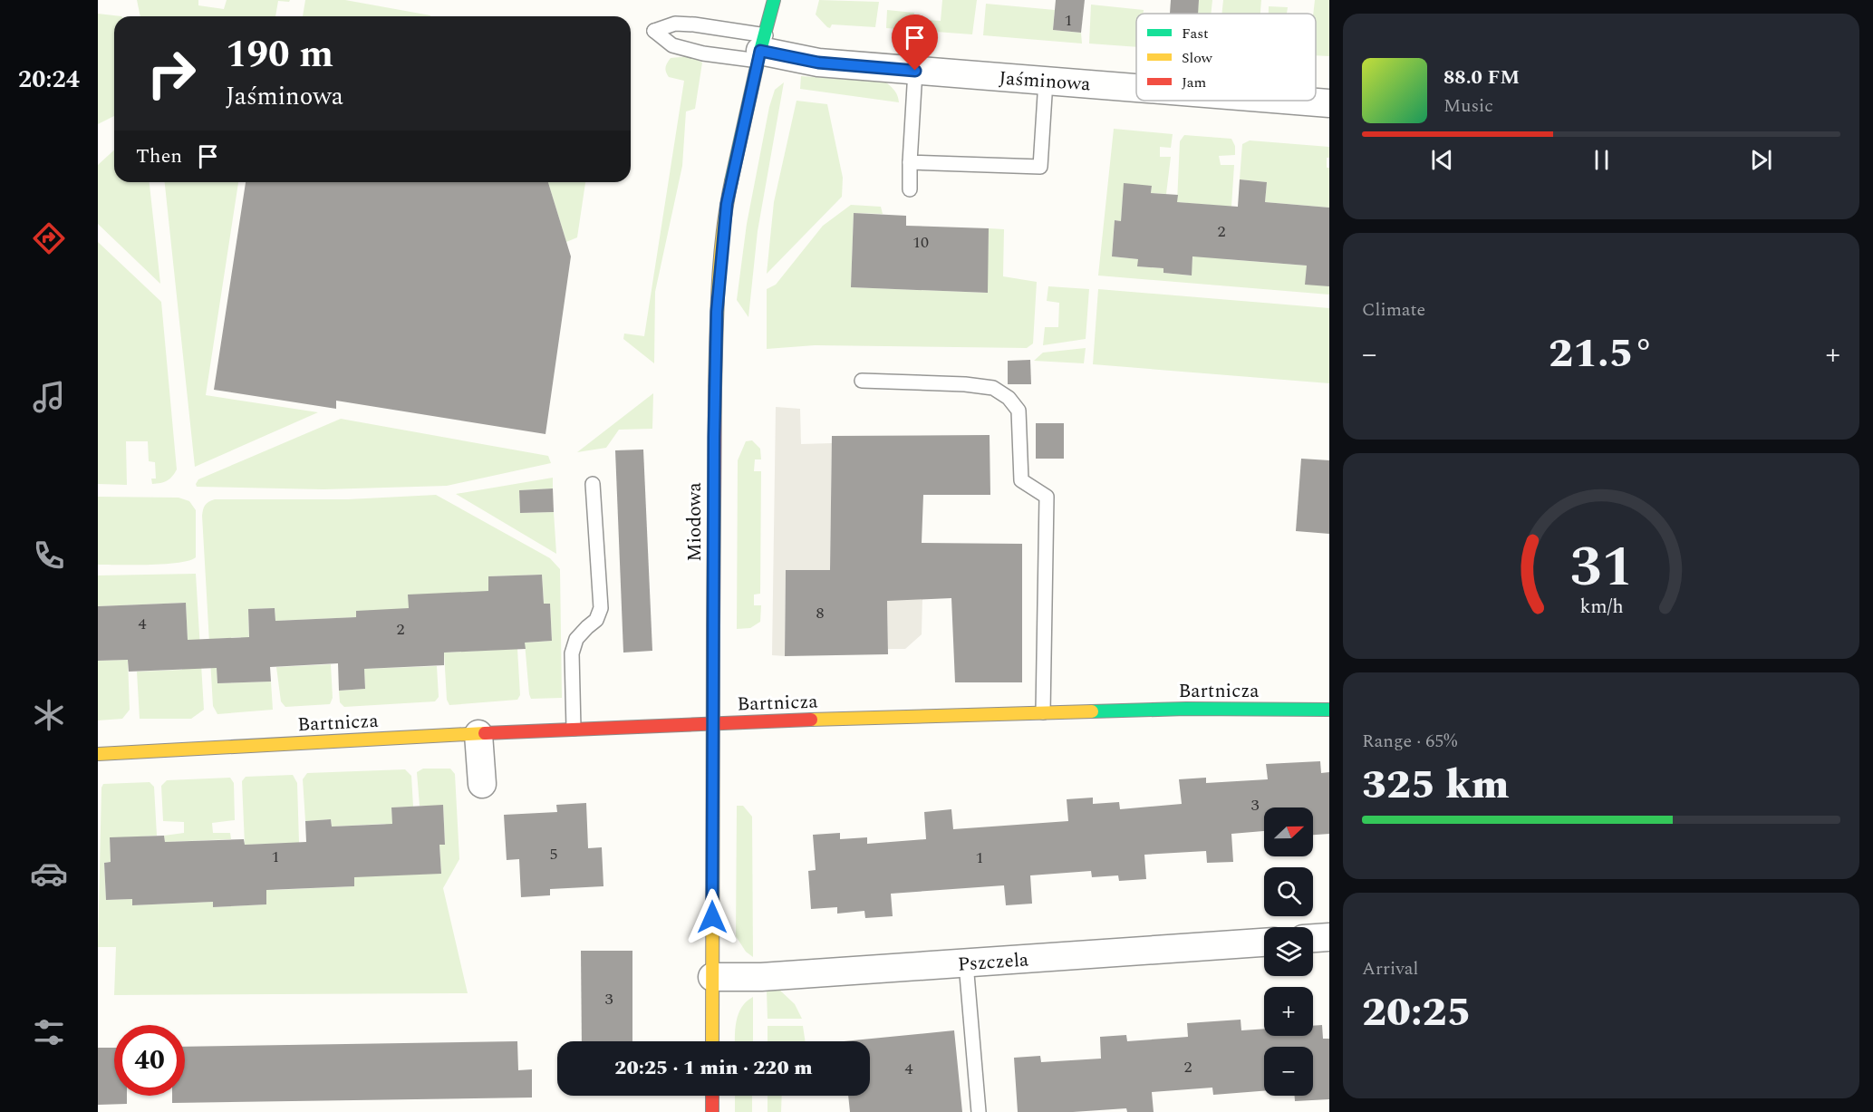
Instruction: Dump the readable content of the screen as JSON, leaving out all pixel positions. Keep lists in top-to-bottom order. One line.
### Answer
{"streets":{"street":["Jaśminowa","Miodowa","Bartnicza","Pszczela"]},"crossings":[["Jaśminowa","Miodowa"],["Miodowa","Bartnicza"],["Miodowa","Pszczela"]],"house_numbers":["1","2","10","8","4","2","3","5","1","1","3","2","4"],"legend":["Fast","Slow","Jam"],"north":"right","page":{"tabs":"20:24","turn":["190 m","Jaśminowa"],"song":["88.0 FM","Music"],"then":"Then","tile":["Climate",["Range · 65%","325 km"],["Arrival","20:25"]],"heat":["−","21.5°","+"],"map_buttons":["+","−"],"limit":"40","trip":"20:25 · 1 min · 220 m","gauge":["31","km/h"]}}
